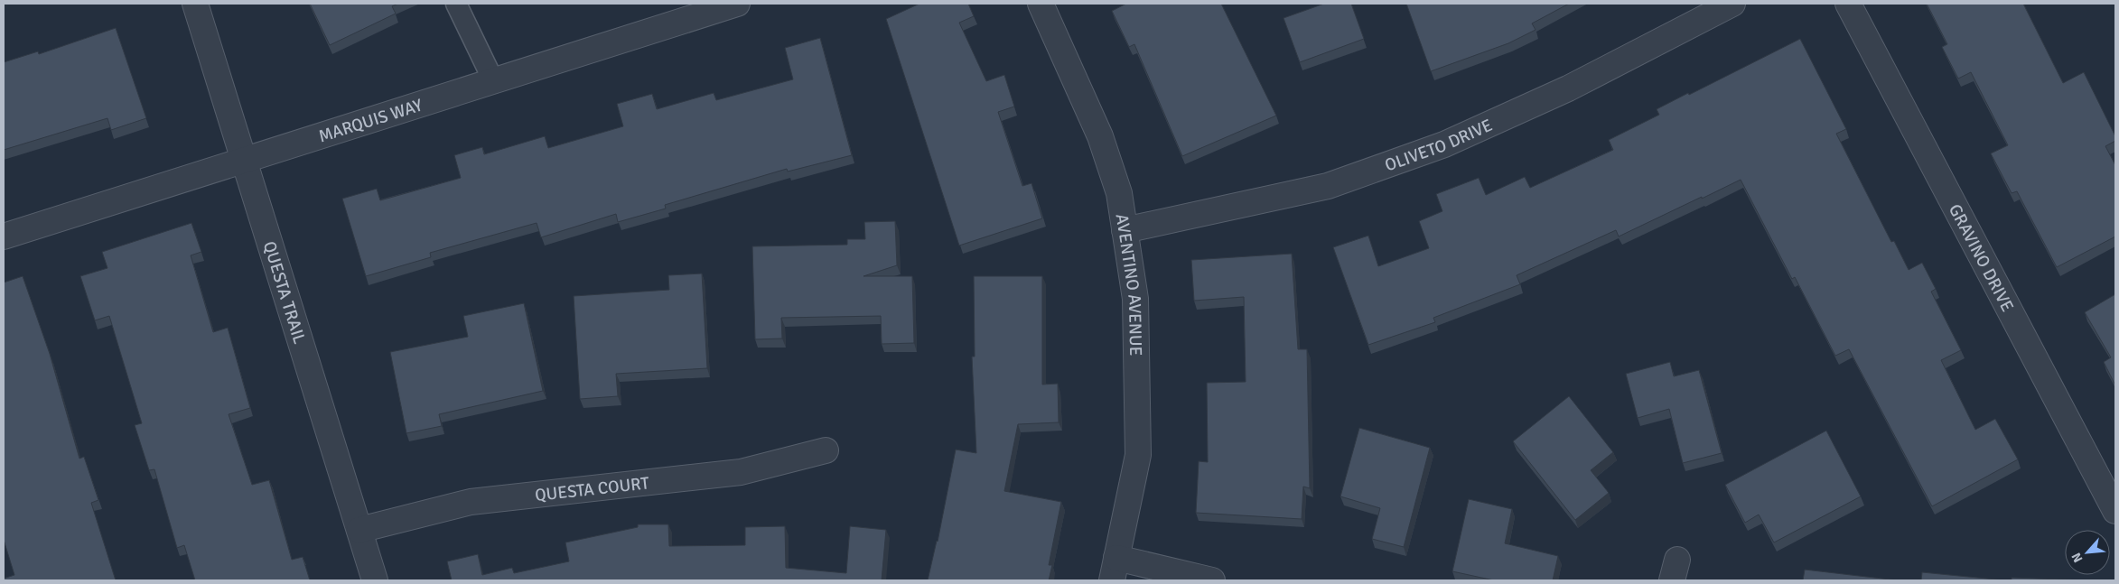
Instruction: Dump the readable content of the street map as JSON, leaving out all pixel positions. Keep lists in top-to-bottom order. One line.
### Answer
{"streets":{"street":["MARQUIS WAY","OLIVETO DRIVE","GRAVINO DRIVE","AVENTINO AVENUE","QUESTA TRAIL","QUESTA COURT"]},"crossings":[["MARQUIS WAY","QUESTA TRAIL"],["OLIVETO DRIVE","AVENTINO AVENUE"],["QUESTA TRAIL","QUESTA COURT"]],"north":"bottom left"}
